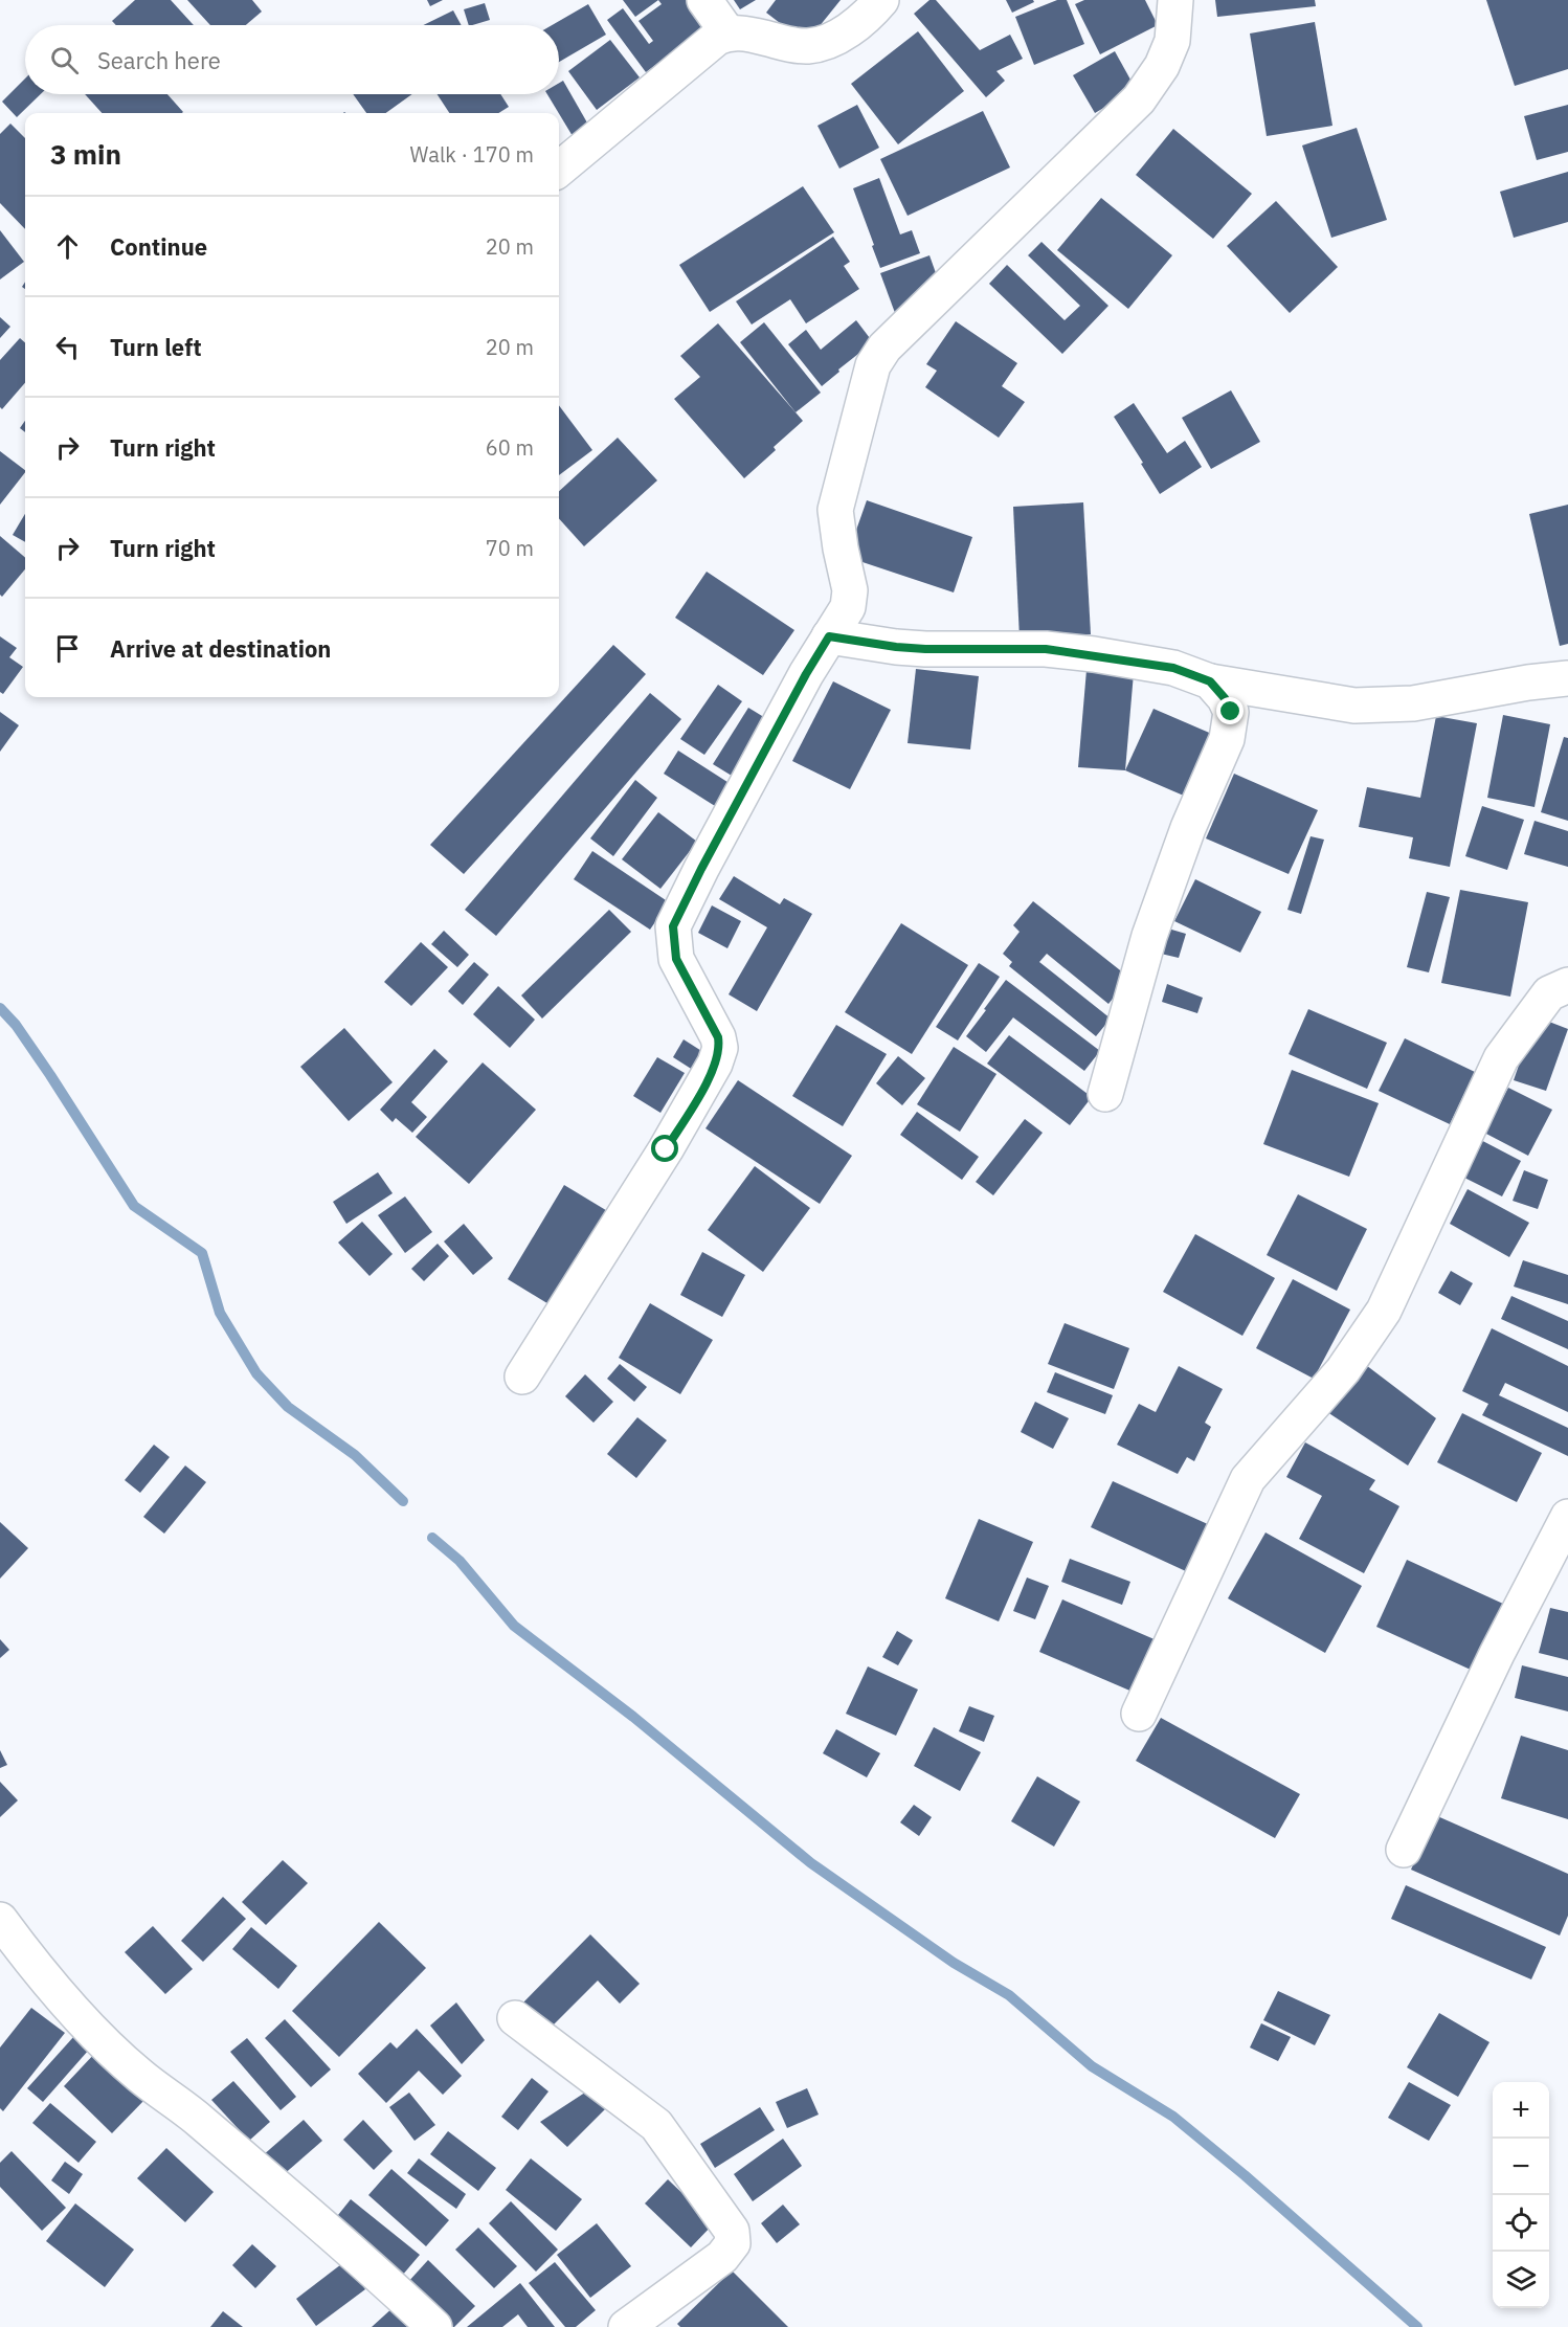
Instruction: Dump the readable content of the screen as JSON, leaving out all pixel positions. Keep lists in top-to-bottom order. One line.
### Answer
{"page":{"search":"Search here","heading":["3 min","Walk · 170 m"],"list":[["Continue","20 m"],["Turn left","20 m"],["Turn right","60 m"],["Turn right","70 m"],"Arrive at destination"],"map_buttons":["+","−"]}}
